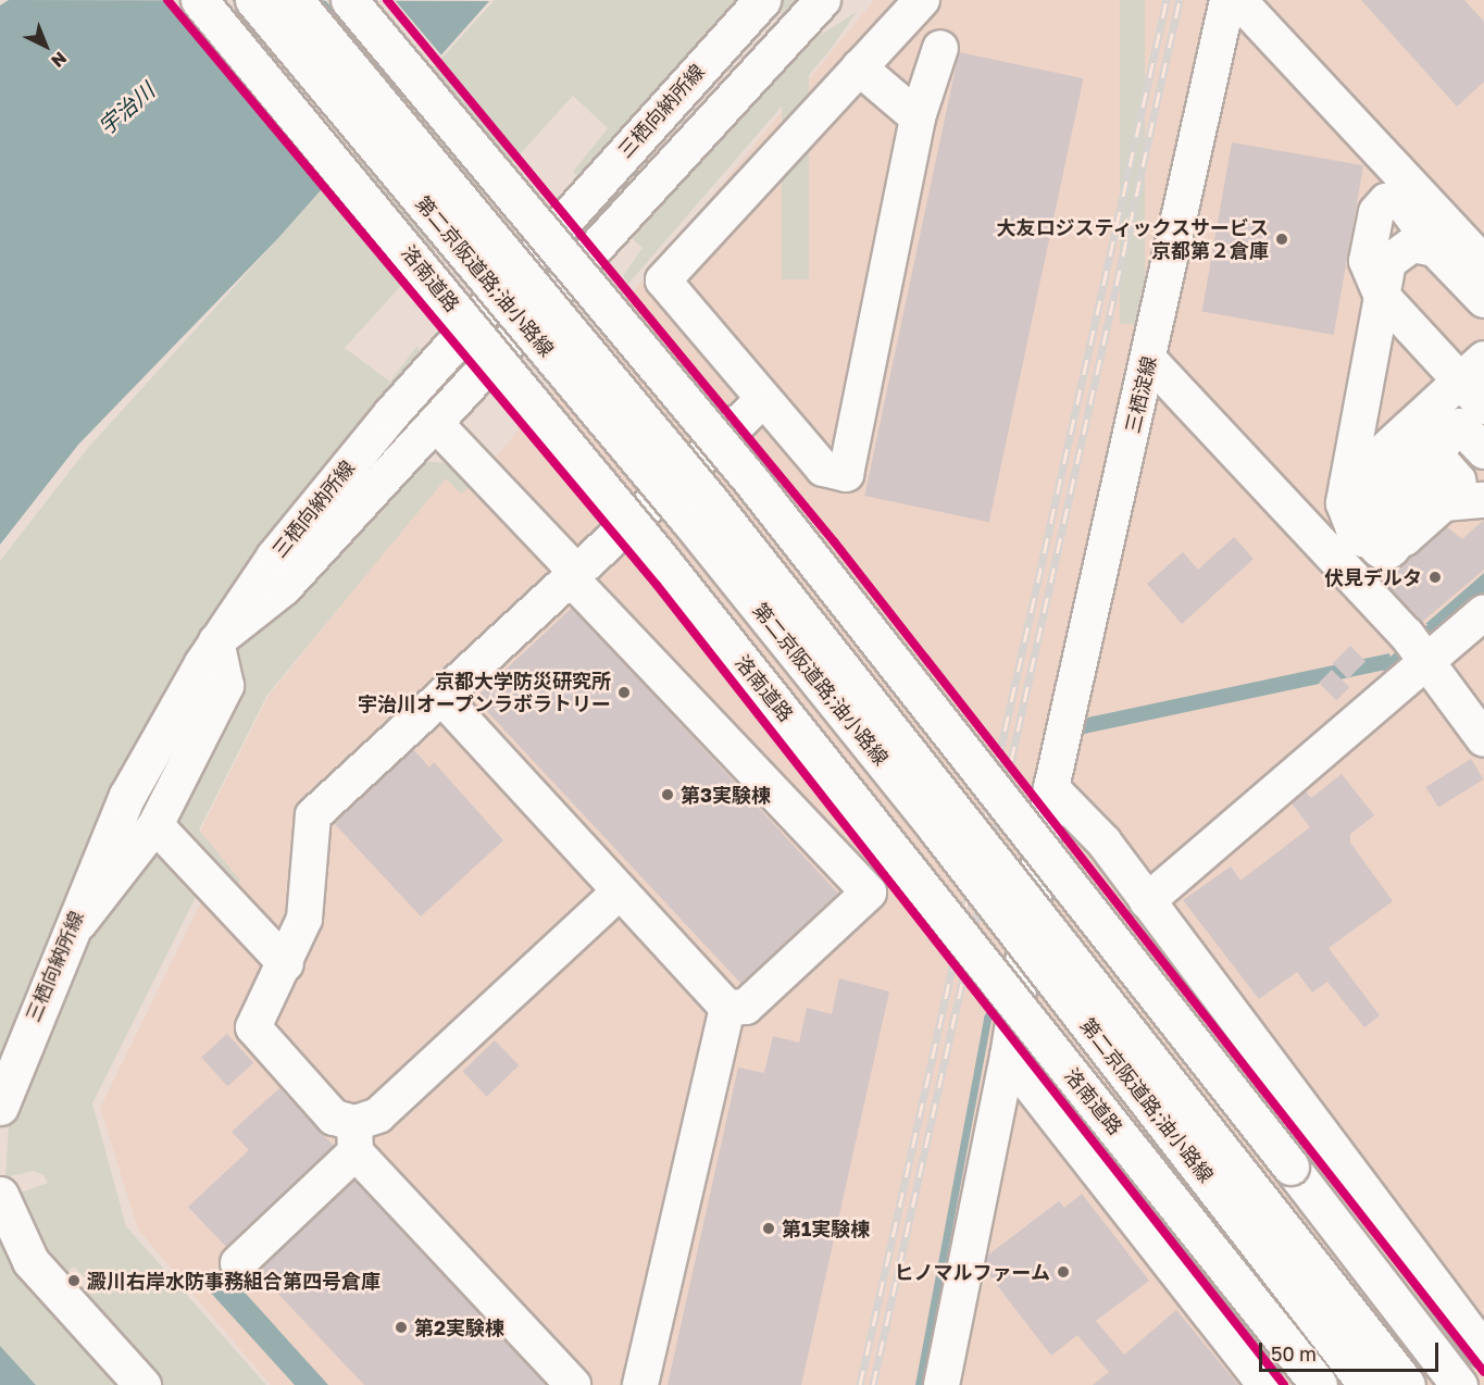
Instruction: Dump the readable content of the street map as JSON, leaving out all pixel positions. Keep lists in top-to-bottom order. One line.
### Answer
{"streets":{"main road":["三栖向納所線","第二京阪道路;油小路線","洛南道路"],"street":["三栖淀線"]},"water":["宇治川"],"places":["大友ロジスティックスサービス 京都第２倉庫","伏見デルタ","京都大学防災研究所 宇治川オープンラボラトリー","第3実験棟","第1実験棟","ヒノマルファーム","澱川右岸水防事務組合第四号倉庫","第2実験棟"],"scale_bar":"50 m","north":"bottom right"}
